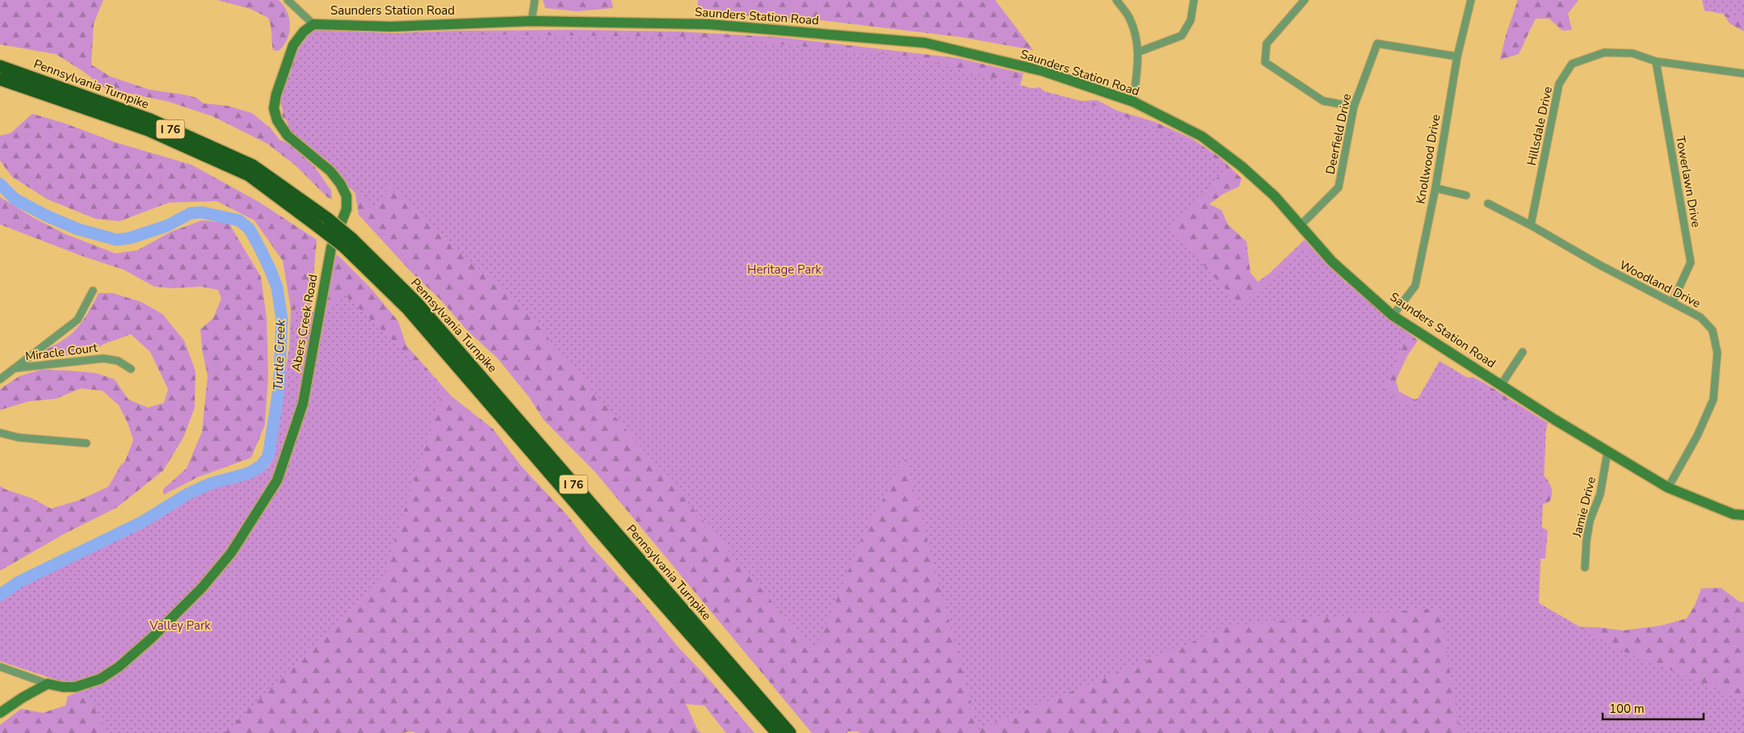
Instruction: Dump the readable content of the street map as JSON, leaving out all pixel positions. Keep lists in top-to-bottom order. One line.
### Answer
{"streets":{"highway":["Pennsylvania Turnpike","I 76"],"street":["Saunders Station Road","Hillsdale Drive","Deerfield Drive","Knollwood Drive","Towerlawn Drive","Woodland Drive","Abers Creek Road","Miracle Court","Jamie Drive"]},"crossings":[["Saunders Station Road","Deerfield Drive"],["Saunders Station Road","Knollwood Drive"],["Saunders Station Road","Woodland Drive"],["Saunders Station Road","Abers Creek Road"],["Saunders Station Road","Jamie Drive"],["Hillsdale Drive","Towerlawn Drive"],["Hillsdale Drive","Woodland Drive"],["Deerfield Drive","Knollwood Drive"],["Towerlawn Drive","Woodland Drive"]],"water":["Turtle Creek"],"parks":["Heritage Park","Valley Park"],"scale_bar":"100 m"}
